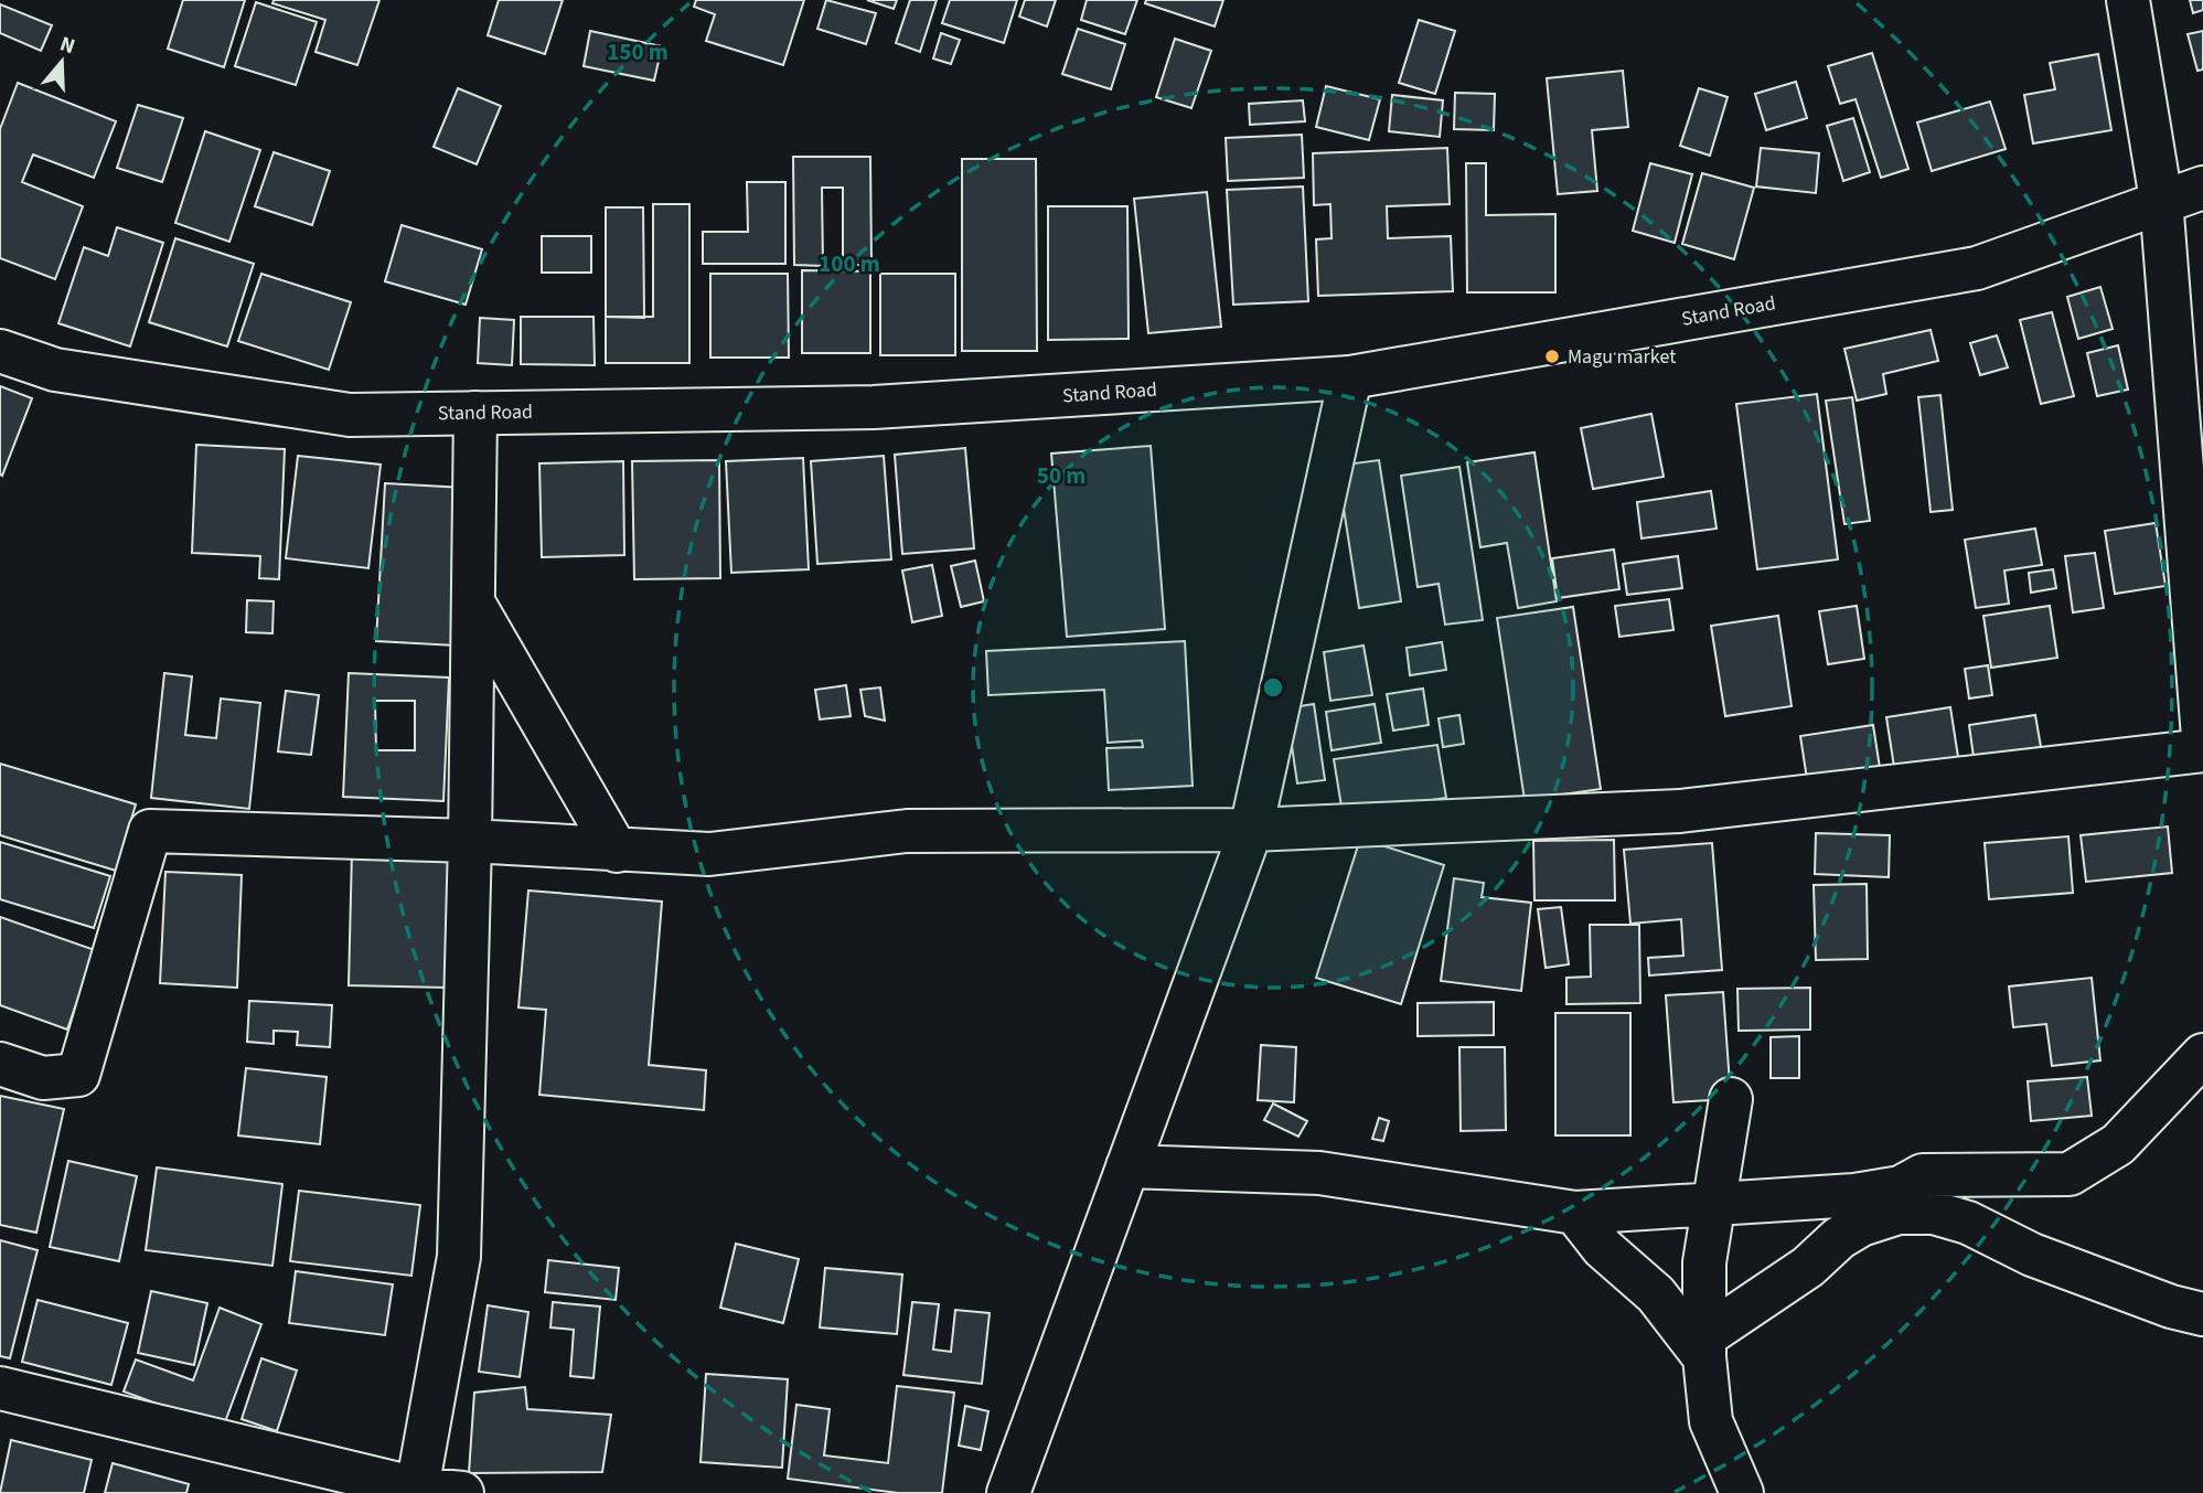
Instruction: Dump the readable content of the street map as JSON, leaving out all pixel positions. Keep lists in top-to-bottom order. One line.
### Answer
{"streets":{"street":["Stand Road"]},"places":["Magu market"],"north":"top","rings":["150 m","100 m","50 m"]}
